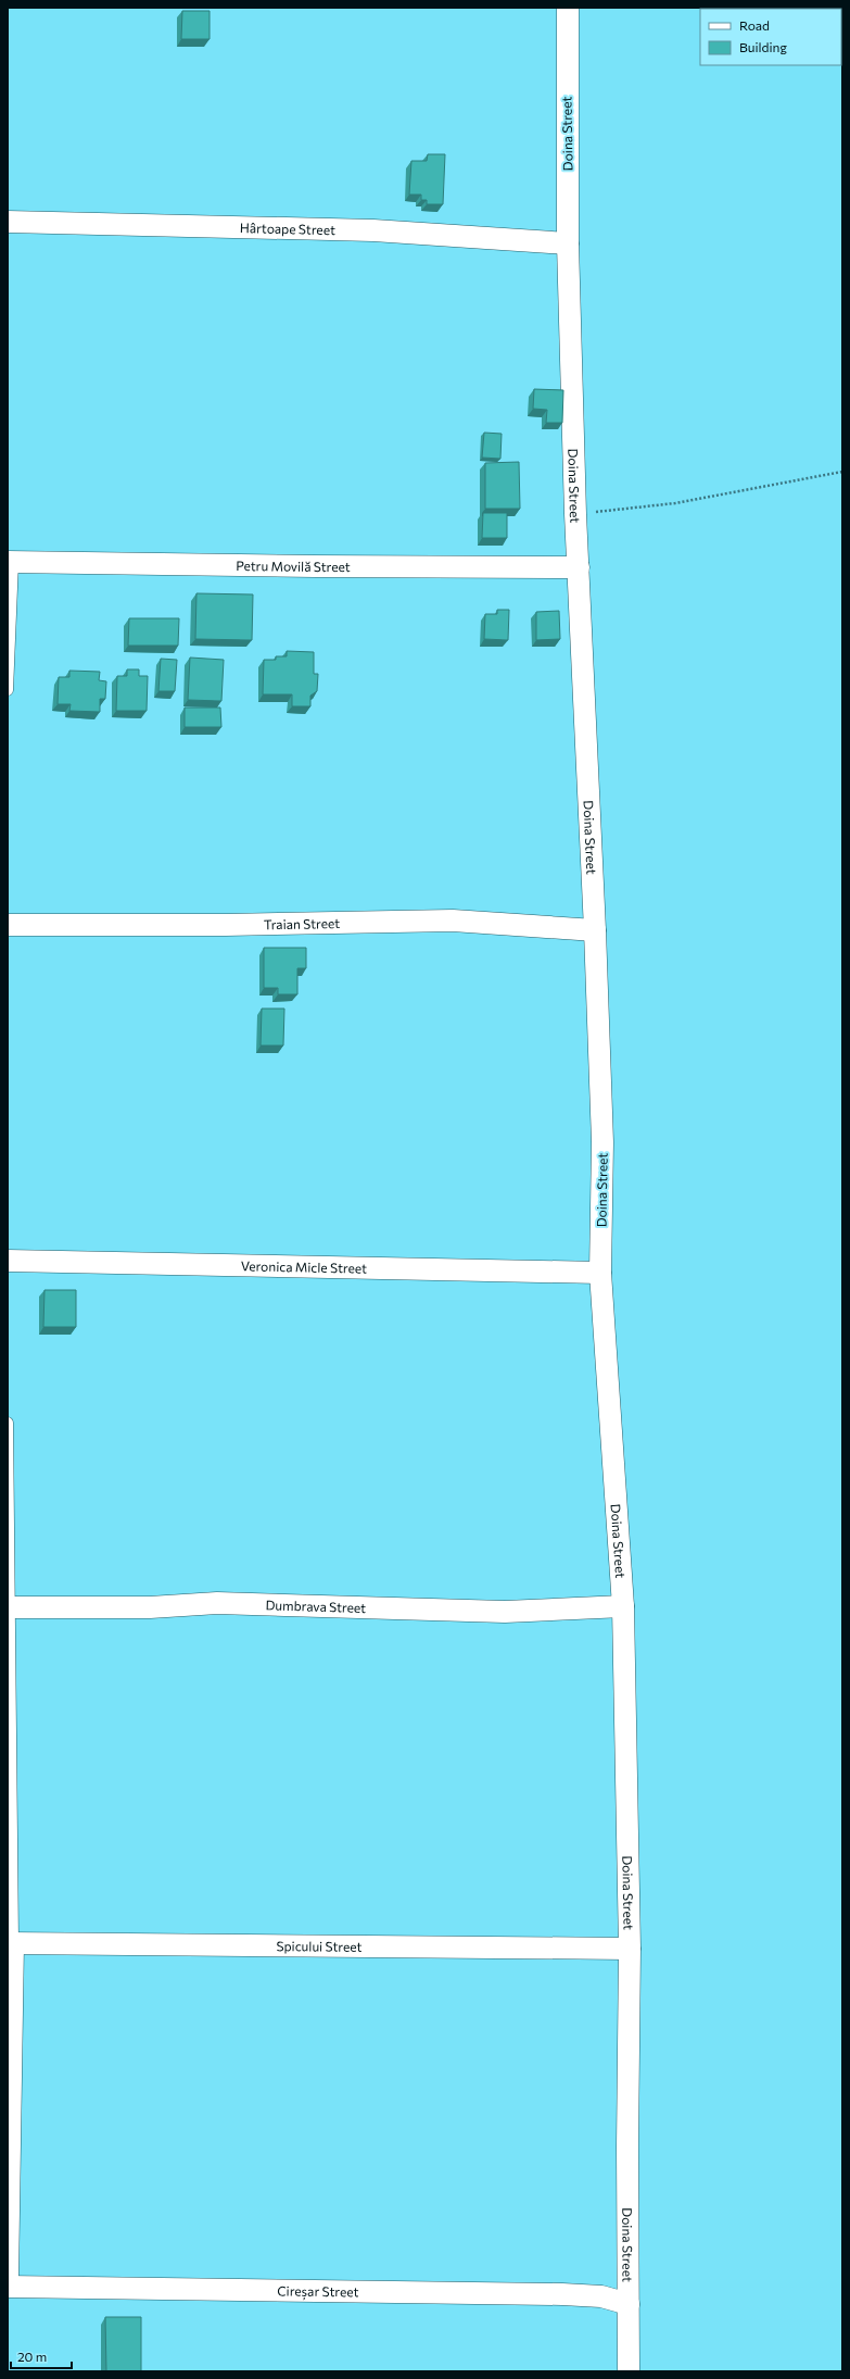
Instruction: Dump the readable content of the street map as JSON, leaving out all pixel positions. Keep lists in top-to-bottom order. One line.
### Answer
{"streets":{"street":["Doina Street","Hârtoape Street","Petru Movilă Street","Traian Street","Veronica Micle Street","Dumbrava Street","Spicului Street","Cireșar Street"]},"crossings":[["Doina Street","Hârtoape Street"],["Doina Street","Petru Movilă Street"],["Doina Street","Traian Street"],["Doina Street","Veronica Micle Street"],["Doina Street","Dumbrava Street"],["Doina Street","Spicului Street"],["Doina Street","Cireșar Street"]],"legend":["Road","Building"],"scale_bar":"20 m"}
